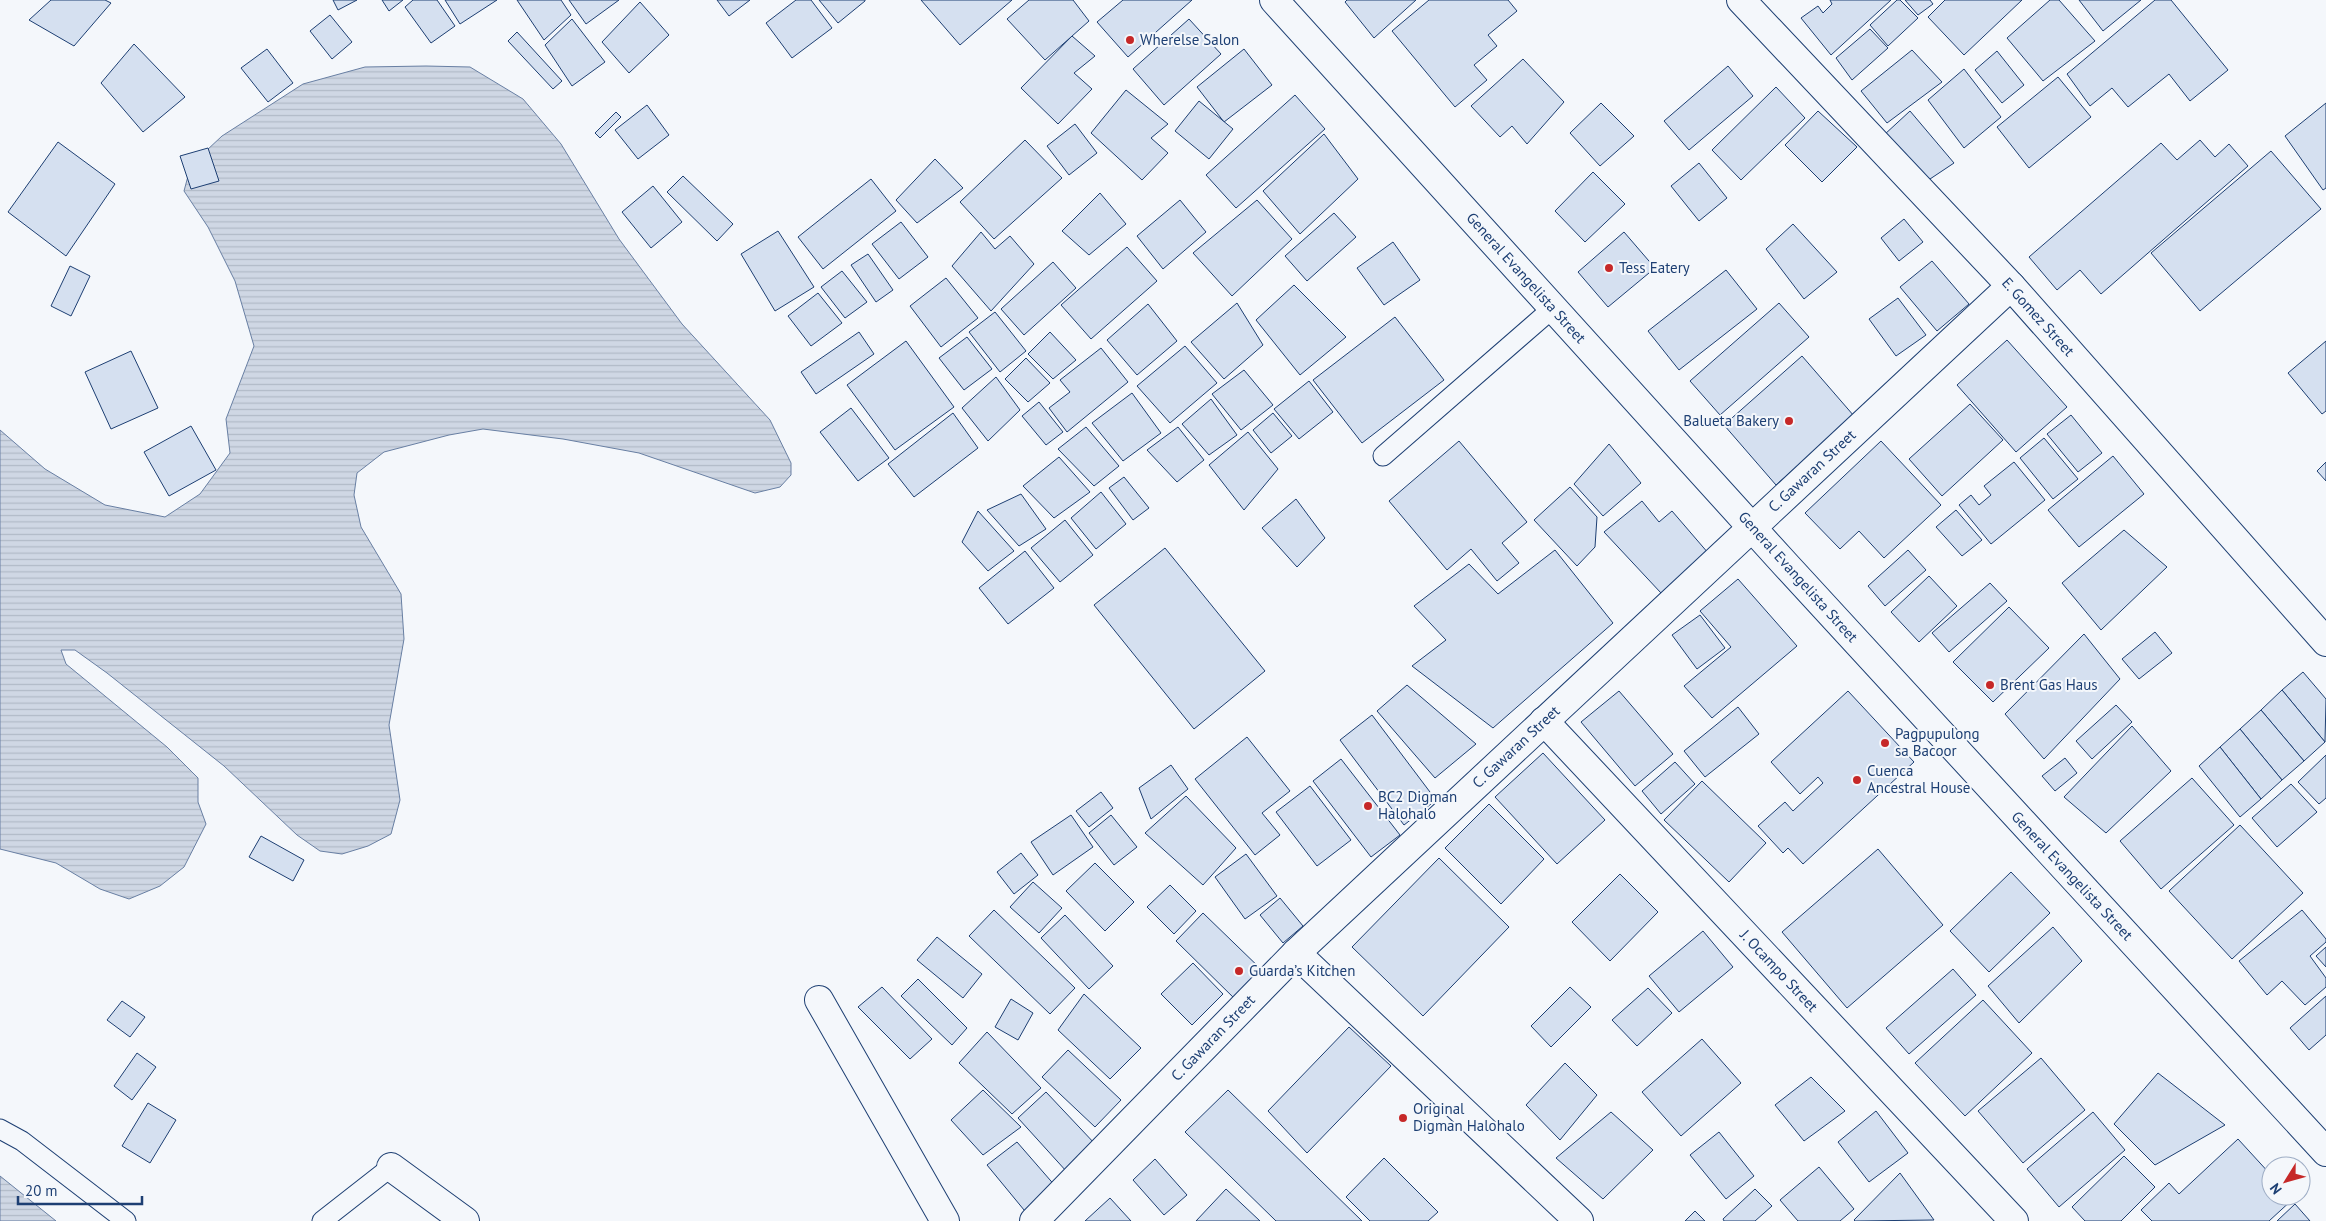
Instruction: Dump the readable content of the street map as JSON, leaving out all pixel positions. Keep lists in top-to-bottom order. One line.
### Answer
{"streets":{"street":["General Evangelista Street","E. Gomez Street","C. Gawaran Street","J. Ocampo Street"]},"crossings":[["General Evangelista Street","C. Gawaran Street"],["E. Gomez Street","C. Gawaran Street"],["C. Gawaran Street","J. Ocampo Street"]],"places":["Wherelse Salon","Tess Eatery","Balueta Bakery","Brent Gas Haus","Pagpupulong sa Bacoor","Cuenca Ancestral House","BC2 Digman Halohalo","Guarda’s Kitchen","Original Digman Halohalo"],"scale_bar":"20 m","north":"bottom left"}
